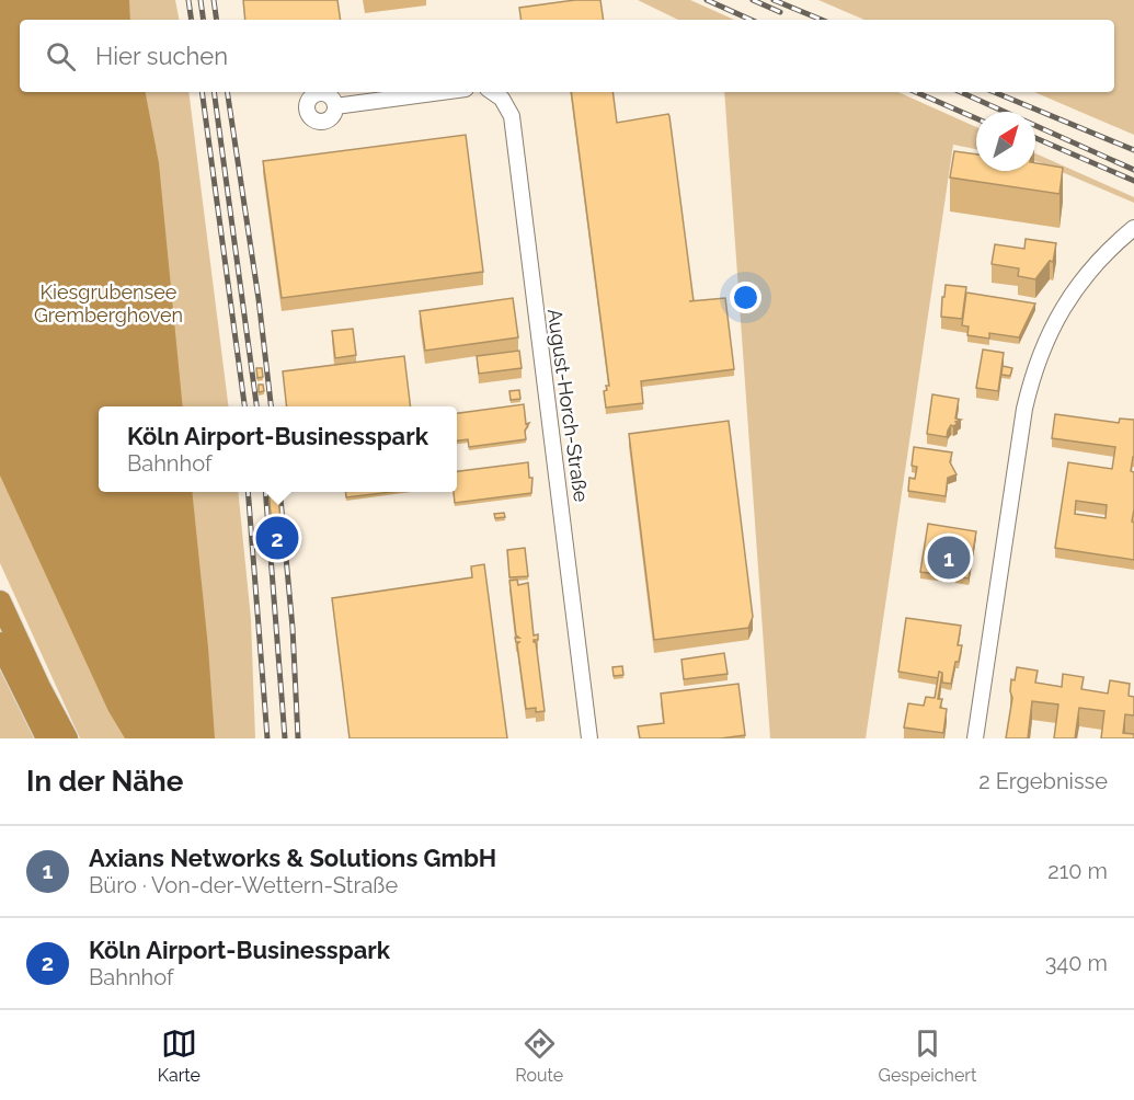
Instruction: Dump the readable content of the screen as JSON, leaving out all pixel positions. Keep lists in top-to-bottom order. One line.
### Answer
{"streets":{"street":["August-Horch-Straße"]},"parks":["Kiesgrubensee Gremberghoven"],"north":"top right","page":{"search":"Hier suchen","popup":["Köln Airport-Businesspark","Bahnhof"],"pins":["2","1"],"heading":["In der Nähe","2 Ergebnisse"],"list":[{"mark":"1","name":"Axians Networks & Solutions GmbH","note":"Büro · Von-der-Wettern-Straße","value":"210 m"},{"mark":"2","name":"Köln Airport-Businesspark","note":"Bahnhof","value":"340 m"}],"nav":["Karte","Route","Gespeichert"]}}
